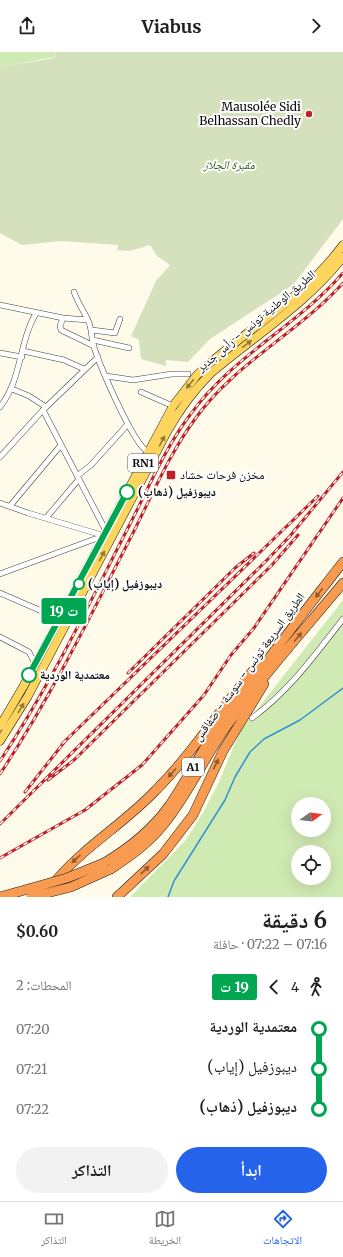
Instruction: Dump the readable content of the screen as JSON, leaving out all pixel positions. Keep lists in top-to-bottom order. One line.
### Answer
{"streets":{"highway":["الطريق السريعة تونس - سوسة - صفاقس","A1"],"main road":["الطريق الوطنية تونس - رأس جدير","RN1"]},"parks":["مقبرة الجلاز"],"places":{"other":["Mausolée Sidi Belhassan Chedly","ديبوزفيل (ذهاب)","ديبوزفيل (إياب)","معتمدية الوردية"],"transit":["مخزن فرحات حشاد"]},"north":"right","page":{"header":"Viabus","on_map":"19 ت","heading":["6 دقيقة","07:16 – 07:22 · حافلة","$0.60"],"legs":["4","19 ت","المحطات: 2"],"list":[{"name":"معتمدية الوردية","value":"07:20"},{"name":"ديبوزفيل (إياب)","value":"07:21"},{"name":"ديبوزفيل (ذهاب)","value":"07:22"}],"buttons":["ابدأ","التذاكر"],"tabs":["الاتجاهات","الخريطة","التذاكر"]}}
